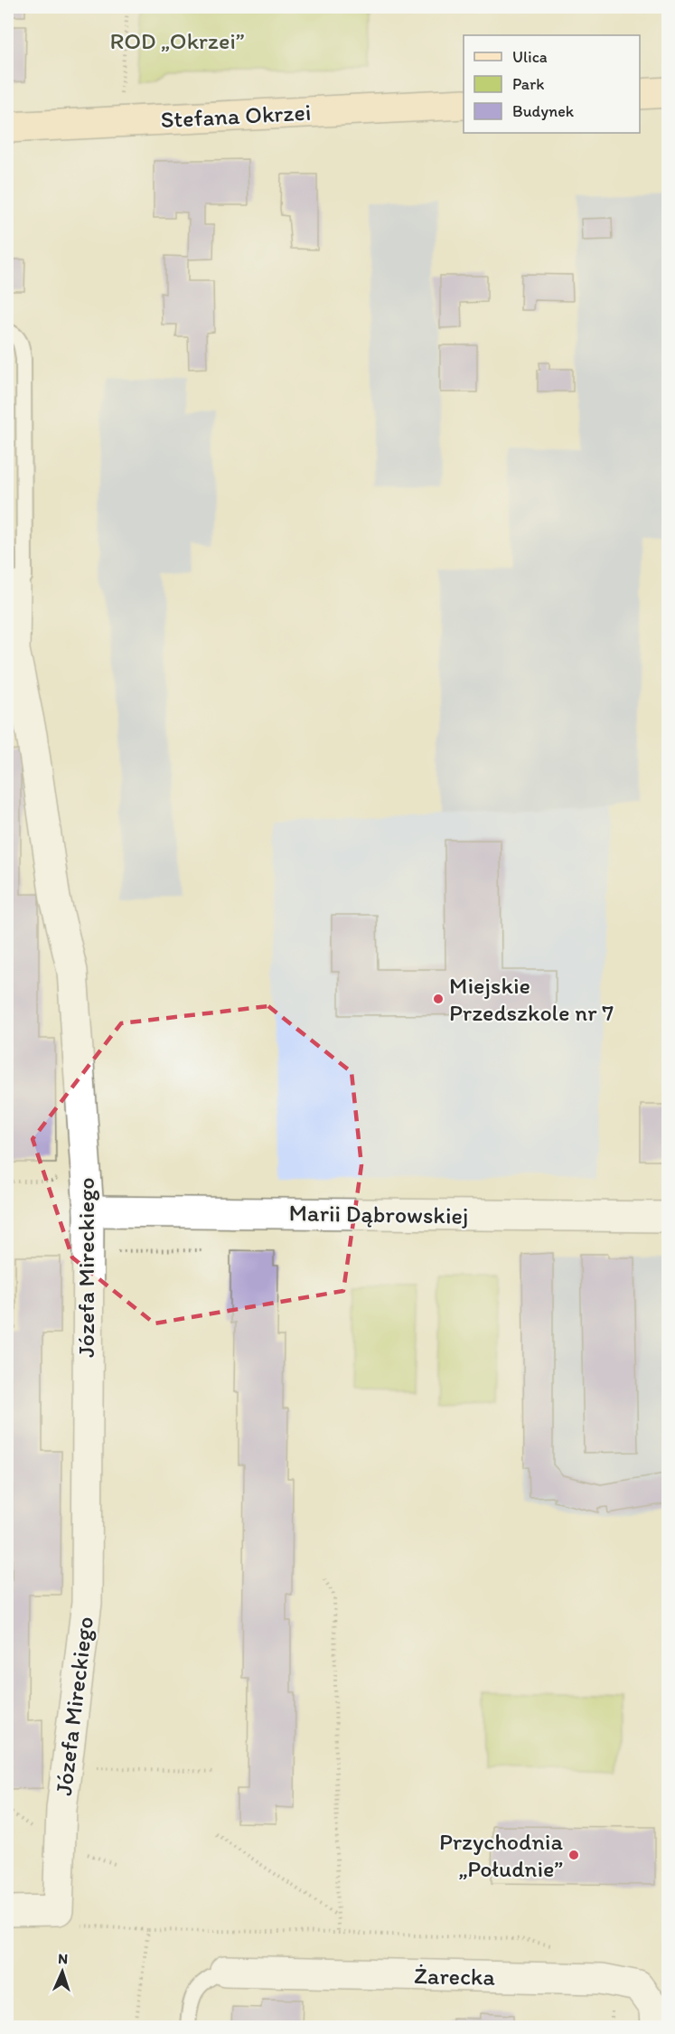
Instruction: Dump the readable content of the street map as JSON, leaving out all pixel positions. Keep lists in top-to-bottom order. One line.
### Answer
{"streets":{"street":["Stefana Okrzei","Marii Dąbrowskiej","Józefa Mireckiego","Żarecka"]},"crossings":[["Marii Dąbrowskiej","Józefa Mireckiego"]],"parks":["ROD „Okrzei”"],"places":["Miejskie Przedszkole nr 7","Przychodnia „Południe”"],"legend":["Ulica","Park","Budynek"],"north":"top"}
